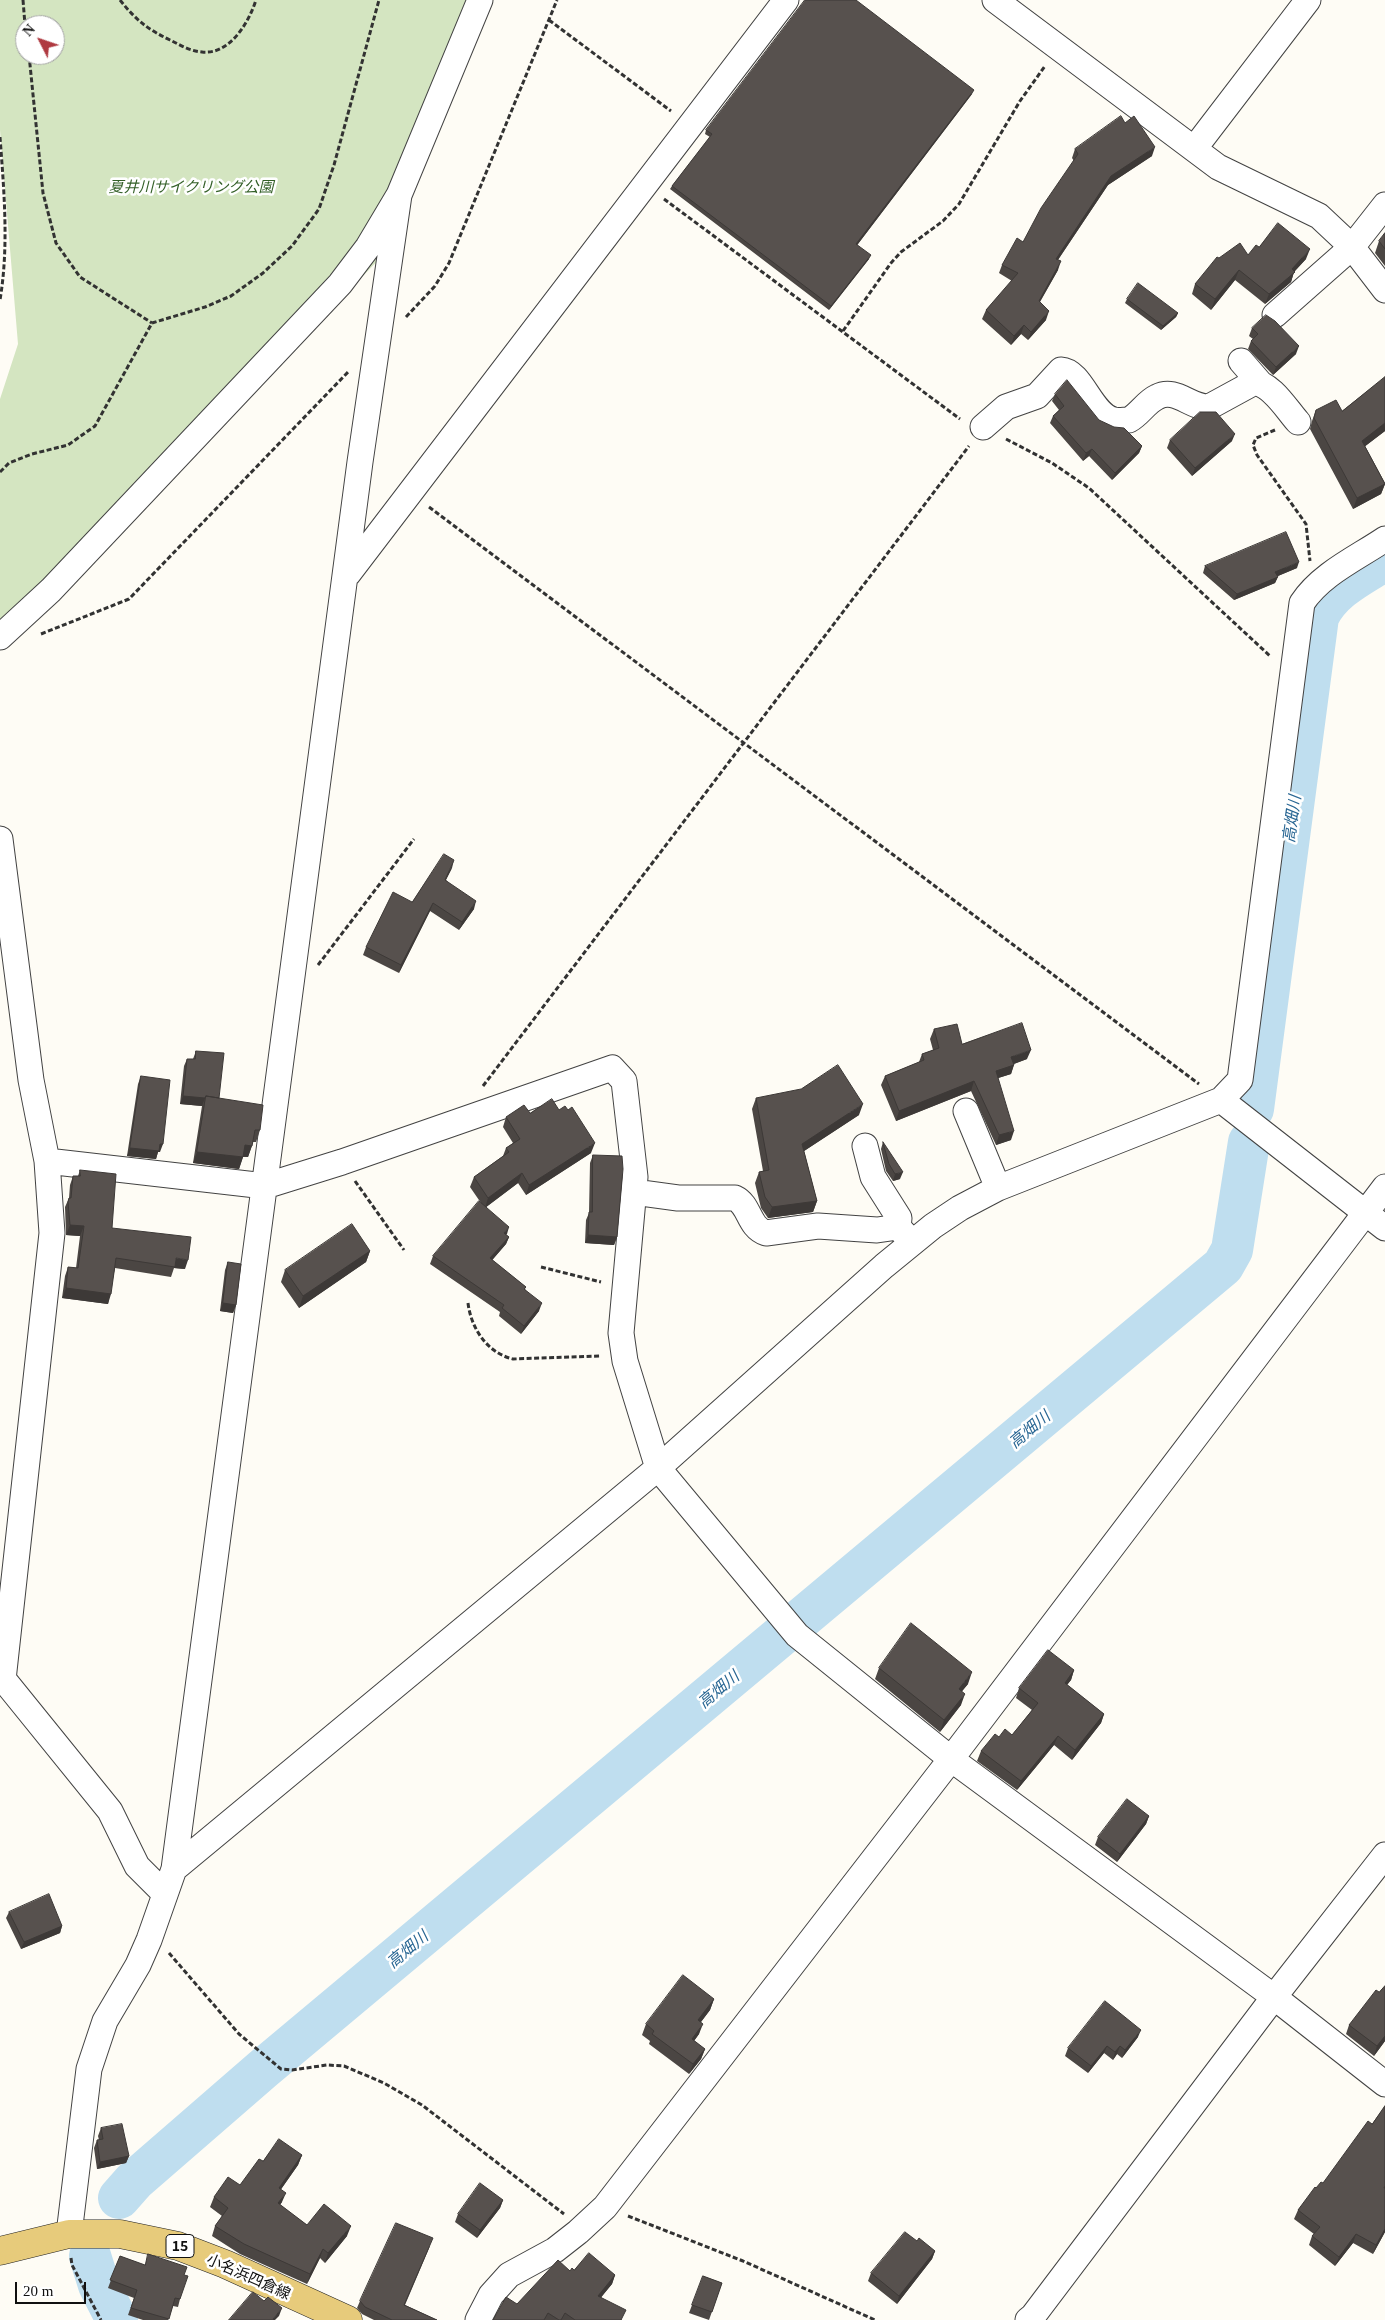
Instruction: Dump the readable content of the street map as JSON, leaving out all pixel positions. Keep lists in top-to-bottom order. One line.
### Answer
{"streets":{"main road":["15","小名浜四倉線"]},"water":["高畑川"],"parks":["夏井川サイクリング公園"],"scale_bar":"20 m","north":"top left"}
